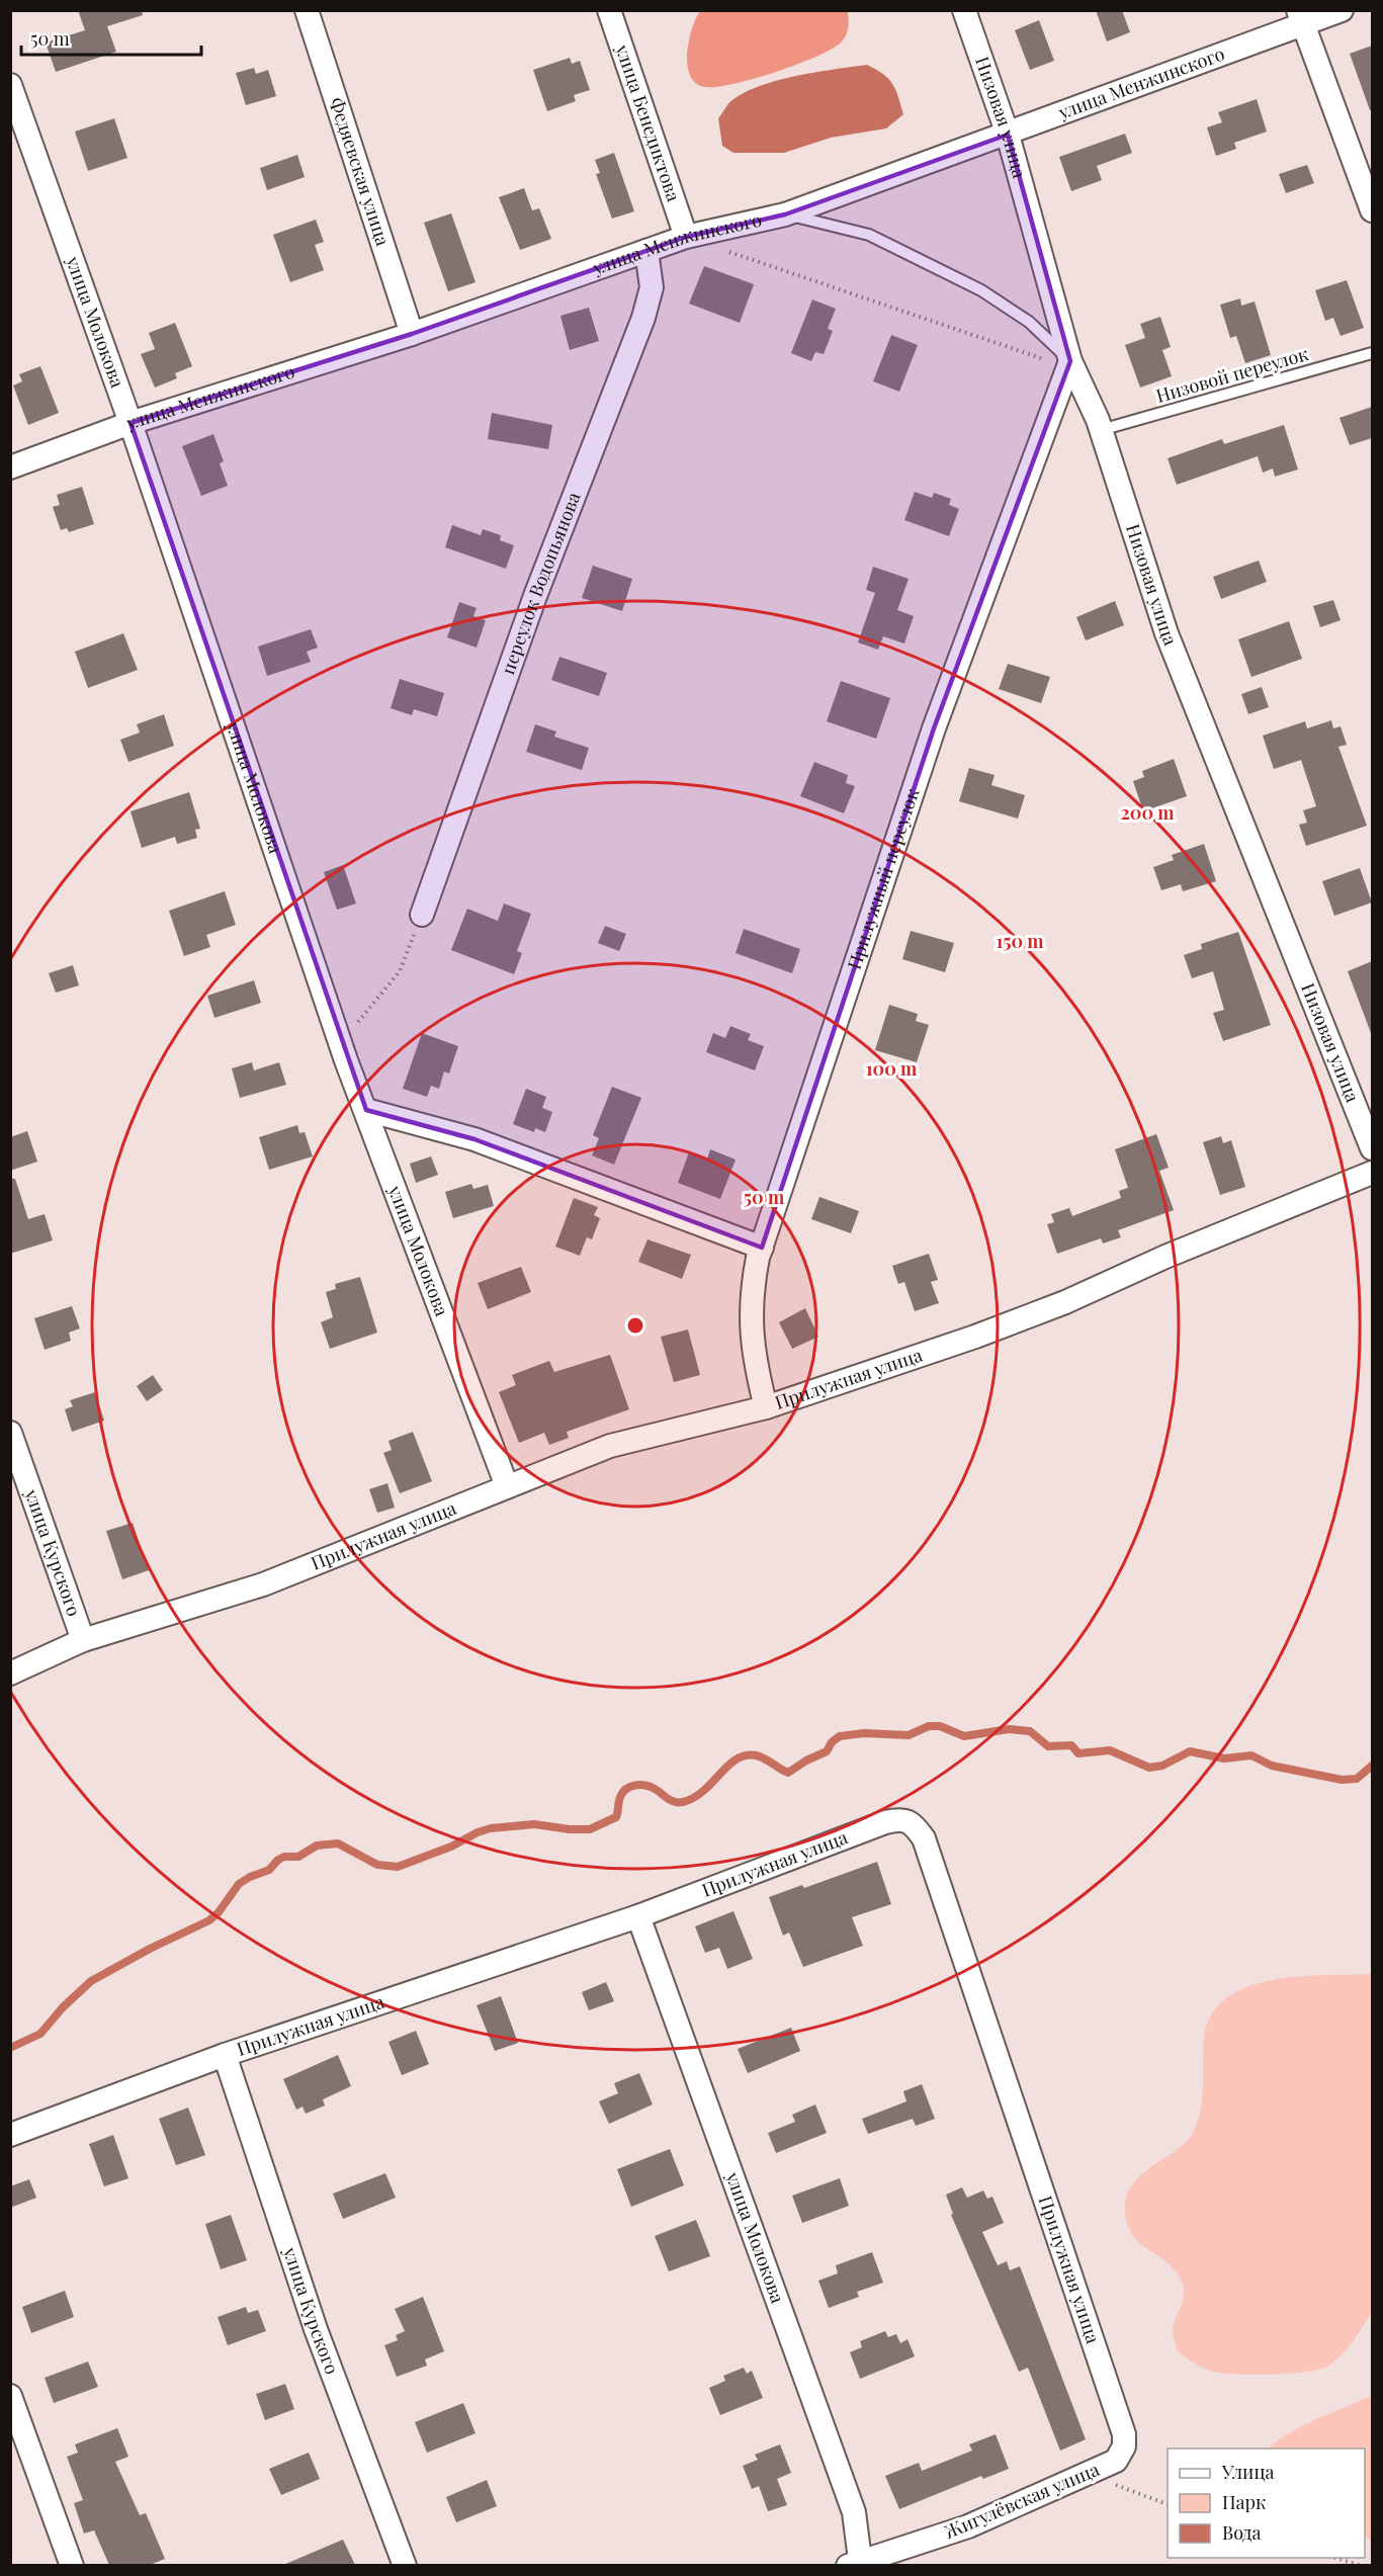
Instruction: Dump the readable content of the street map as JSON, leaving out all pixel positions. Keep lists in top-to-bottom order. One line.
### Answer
{"streets":{"street":["улица Менжинского","Низовая улица","улица Бенедиктова","Федяевская улица","улица Молокова","переулок Водопьянова","Прилужный переулок","Прилужная улица","улица Курского","Жигулёвская улица"],"lane":["Низовой переулок"]},"crossings":[["улица Менжинского","Низовая улица"],["улица Менжинского","улица Бенедиктова"],["улица Менжинского","Федяевская улица"],["улица Менжинского","улица Молокова"],["улица Менжинского","переулок Водопьянова"],["Низовая улица","Низовой переулок"],["Низовая улица","Прилужный переулок"],["улица Молокова","Прилужная улица"],["улица Молокова","Жигулёвская улица"],["Прилужный переулок","Прилужная улица"],["Прилужная улица","улица Курского"],["Прилужная улица","Жигулёвская улица"]],"legend":["Улица","Парк","Вода"],"scale_bar":"50 m","rings":["200 m","150 m","100 m","50 m"]}
